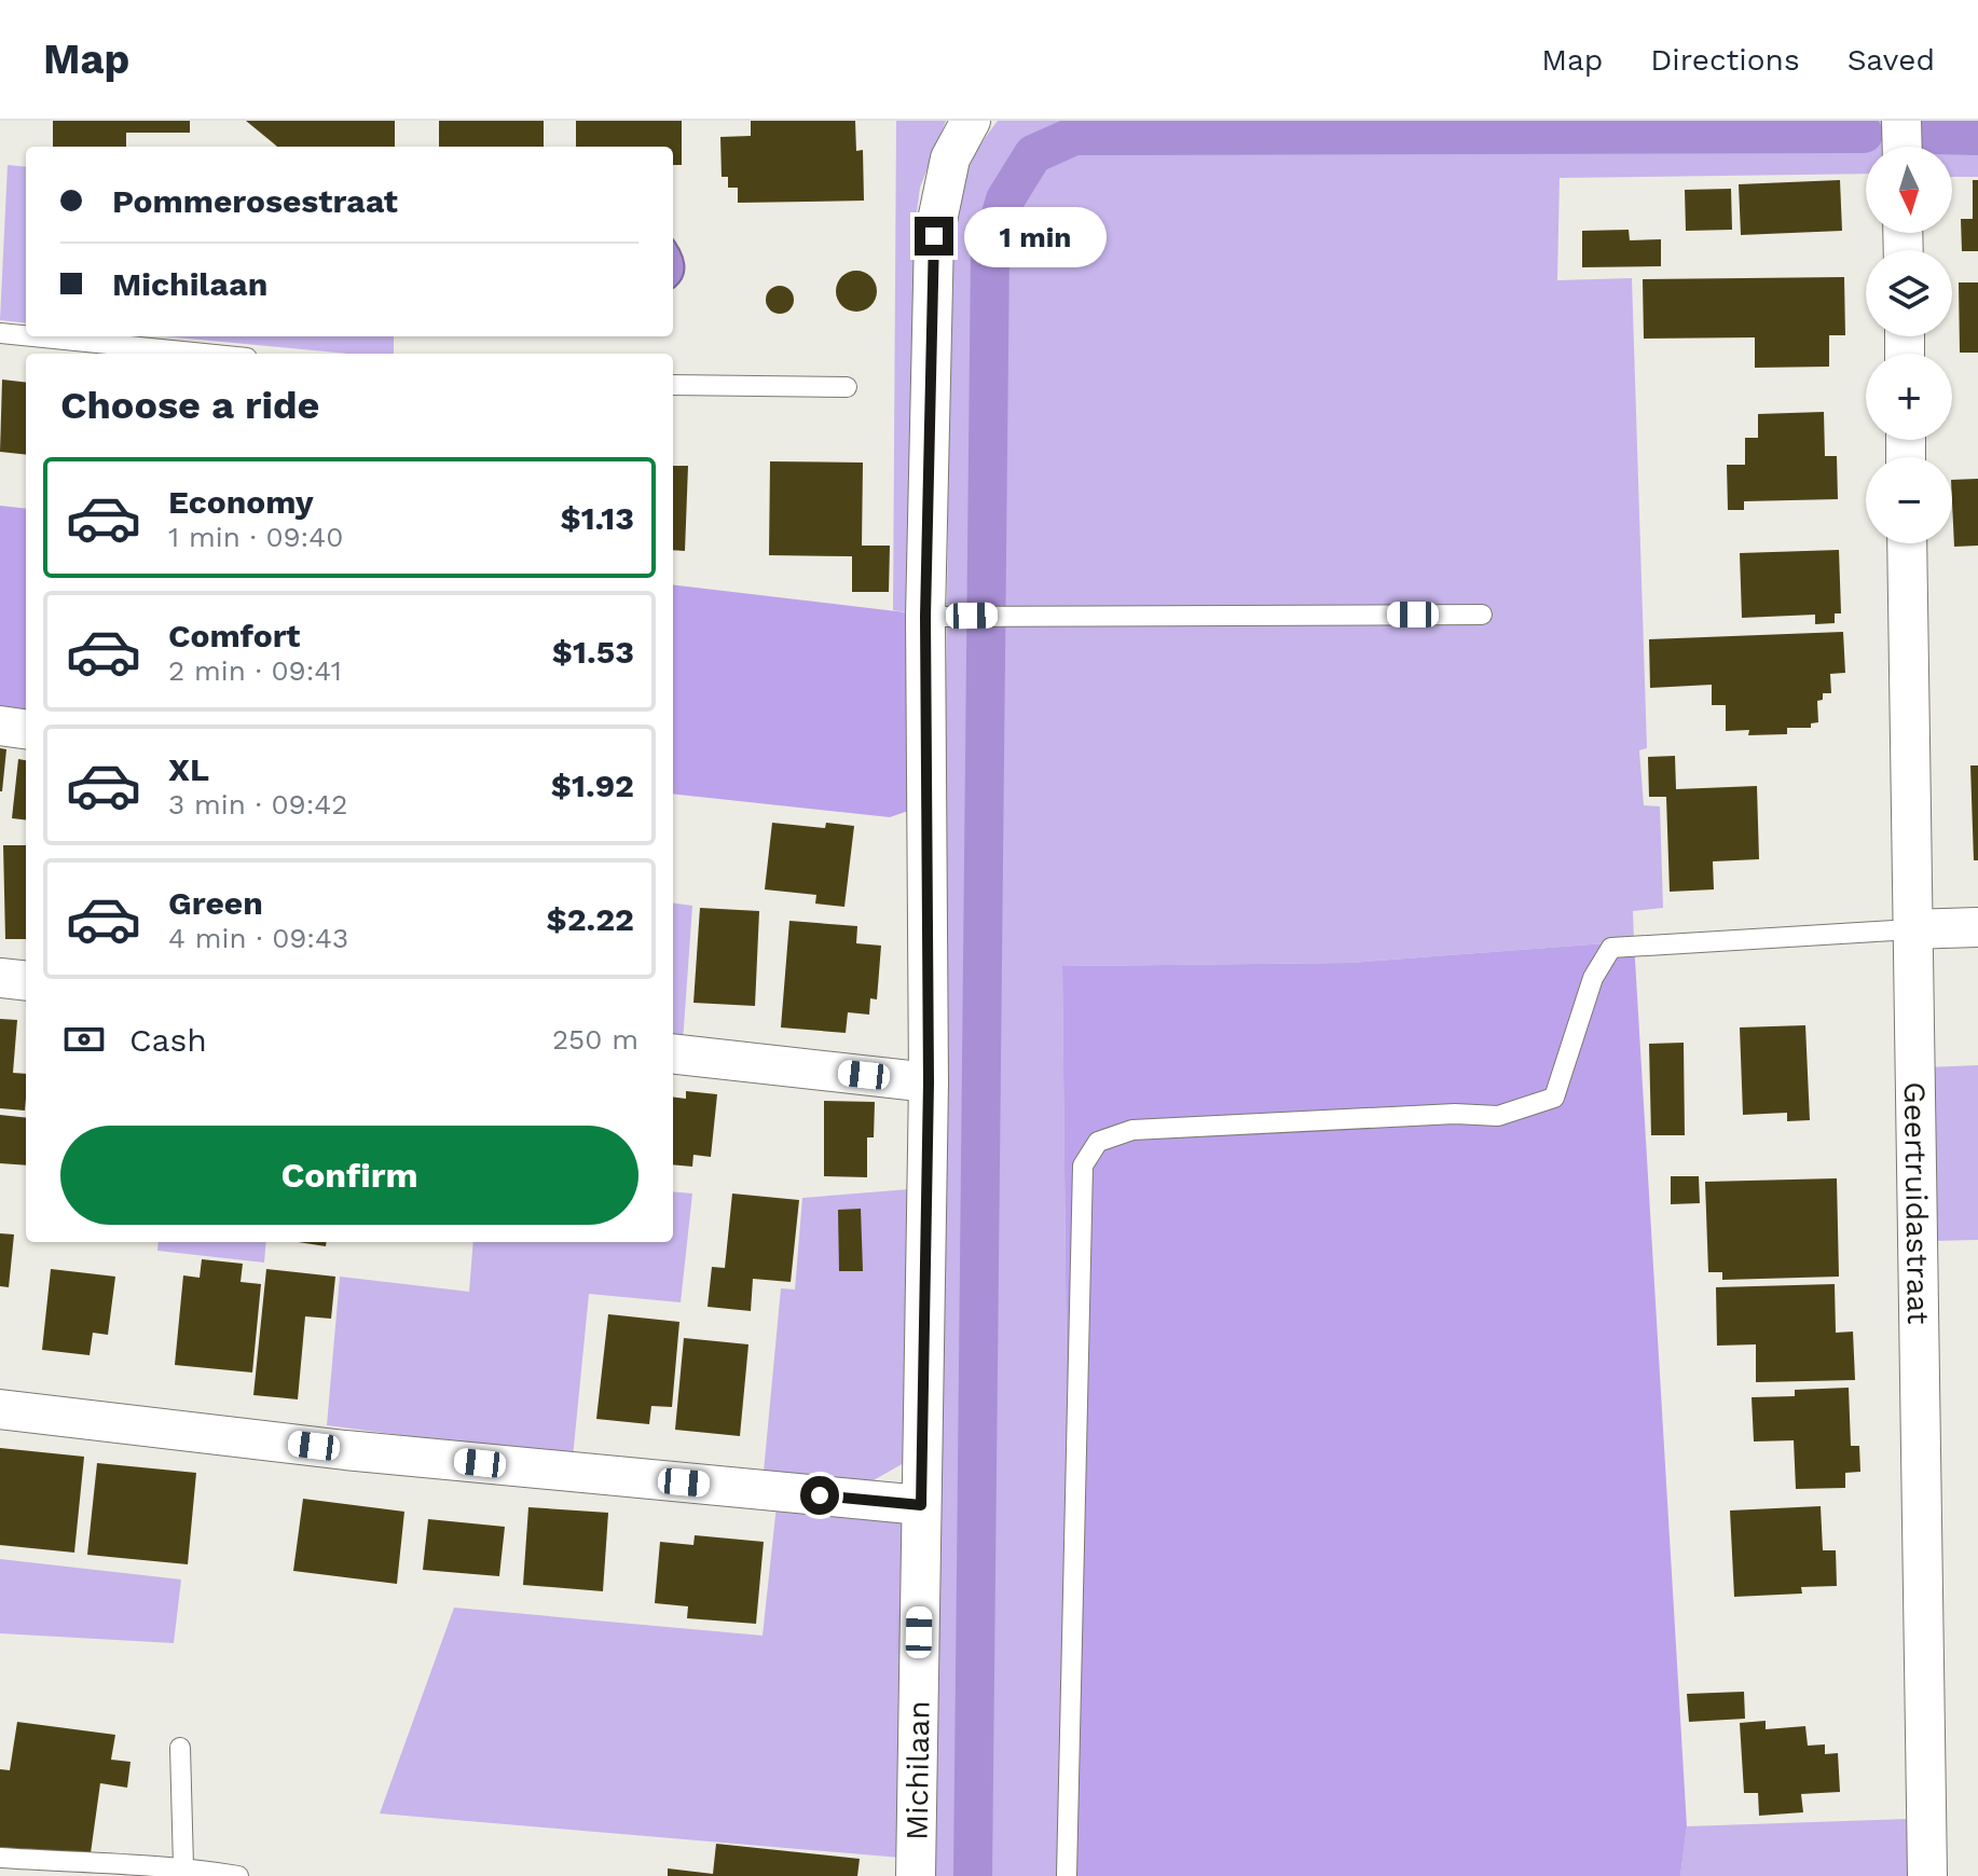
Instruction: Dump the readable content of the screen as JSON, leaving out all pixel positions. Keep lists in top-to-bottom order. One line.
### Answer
{"streets":{"street":["Geertruidastraat","Michilaan"]},"north":"bottom","page":{"header":"Map","nav":["Map","Directions","Saved"],"map_buttons":["+","−"],"banner":["Pommerosestraat","Michilaan"],"bubble":"1 min","heading":"Choose a ride","list":[{"name":"Economy","note":"1 min · 09:40","value":"$1.13"},{"name":"Comfort","note":"2 min · 09:41","value":"$1.53"},{"name":"XL","note":"3 min · 09:42","value":"$1.92"},{"name":"Green","note":"4 min · 09:43","value":"$2.22"}],"pay":["Cash","250 m"],"buttons":"Confirm"}}
